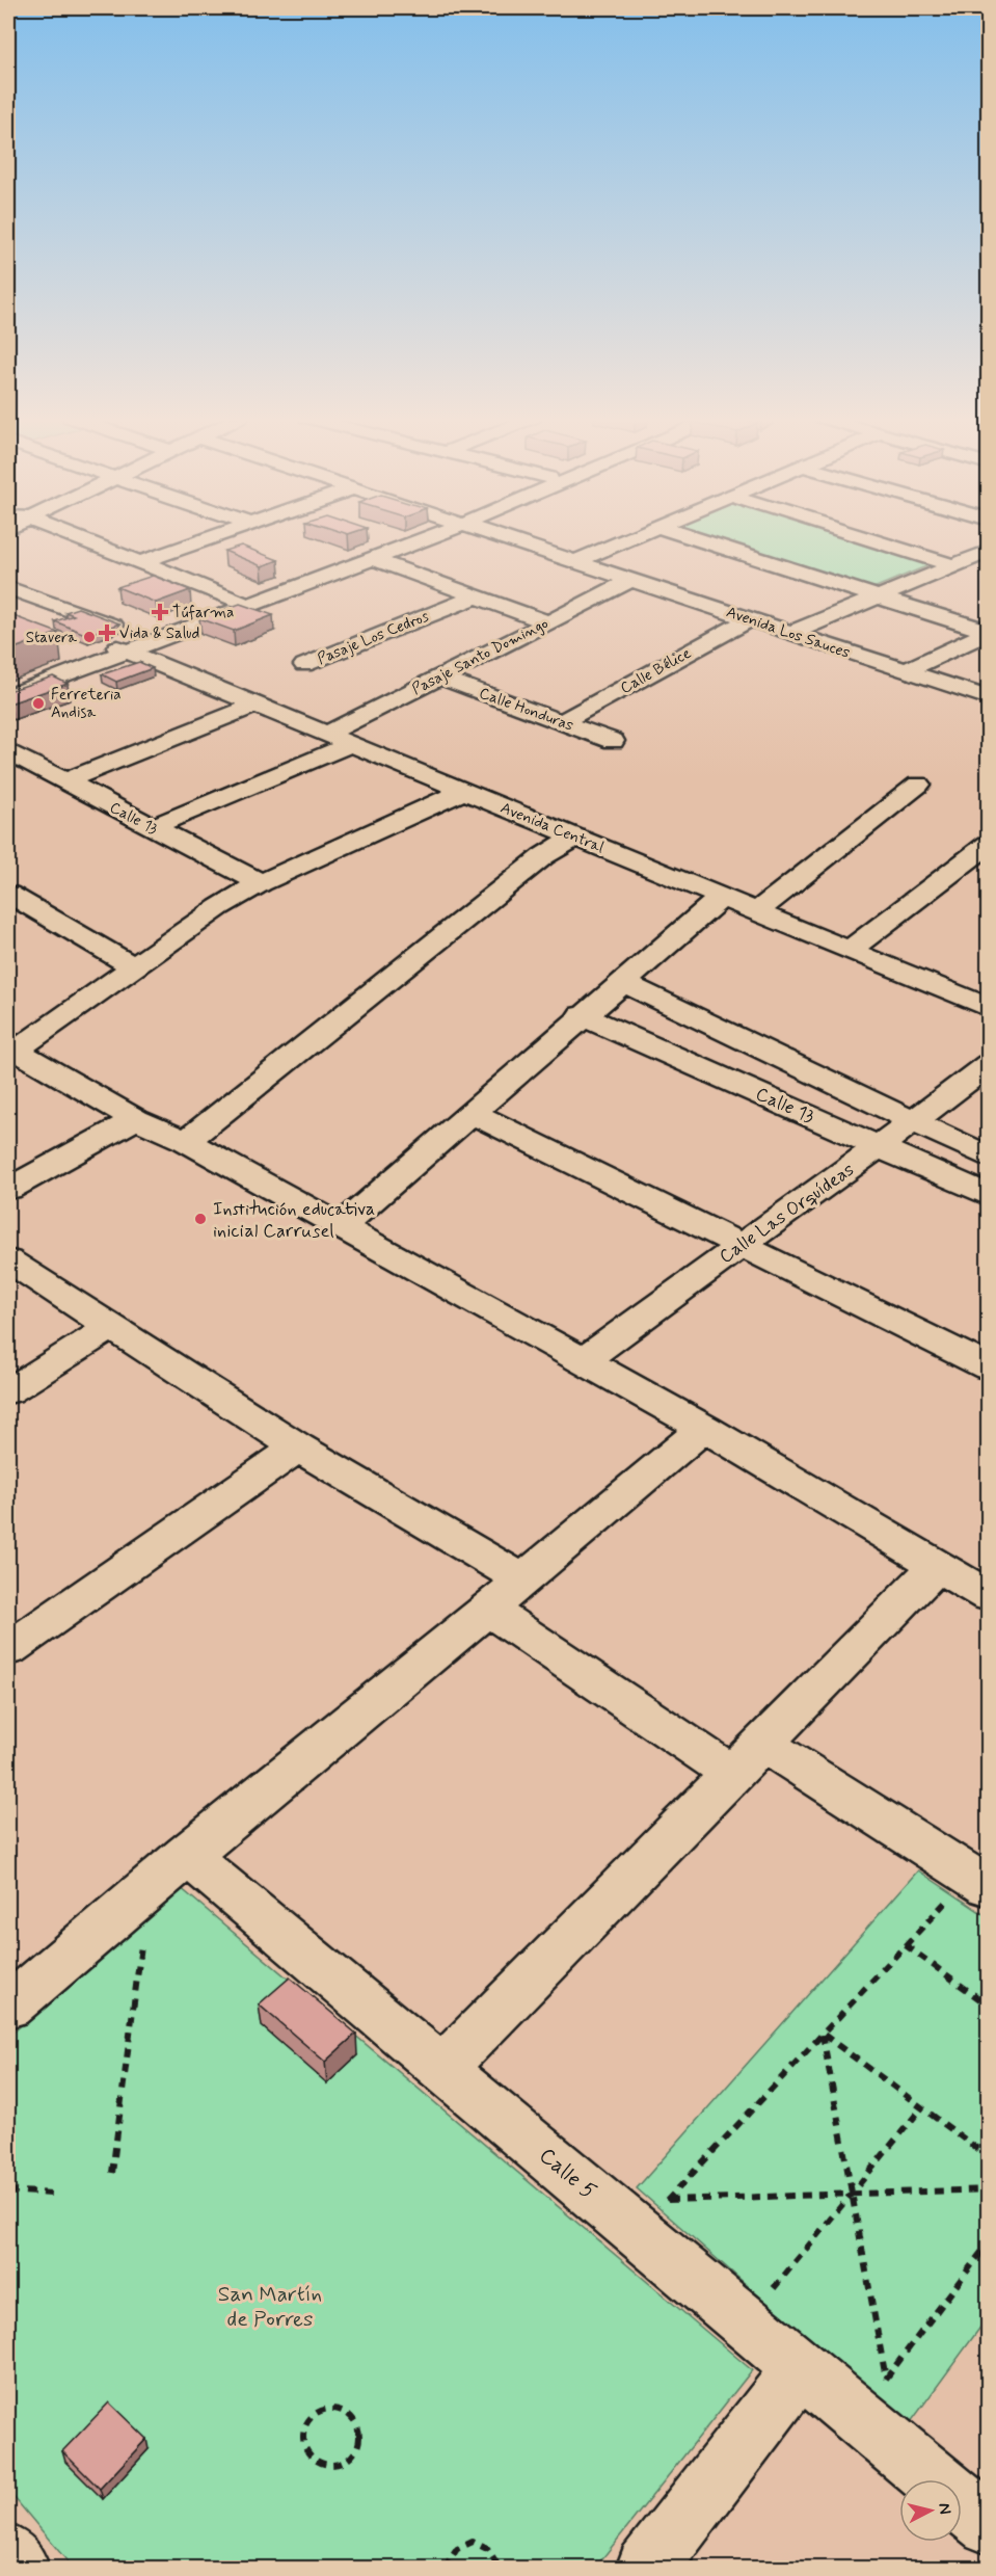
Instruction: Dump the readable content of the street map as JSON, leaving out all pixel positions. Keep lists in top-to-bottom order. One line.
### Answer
{"streets":{"street":["Avenida Los Sauces","Pasaje Los Cedros","Pasaje Santo Domingo","Calle Bélice","Calle Honduras","Calle 13","Avenida Central","Calle Las Orquídeas","Calle 5"]},"crossings":[["Avenida Los Sauces","Pasaje Santo Domingo"],["Avenida Los Sauces","Calle Bélice"],["Pasaje Santo Domingo","Calle Honduras"],["Pasaje Santo Domingo","Avenida Central"],["Calle Bélice","Calle Honduras"],["Calle 13","Calle Las Orquídeas"]],"parks":["San Martín de Porres"],"places":{"health":["Túfarma","Vida & Salud"],"other":["Stavera","Ferreteria Andisa","Institución educativa inicial Carrusel"]},"north":"right"}
